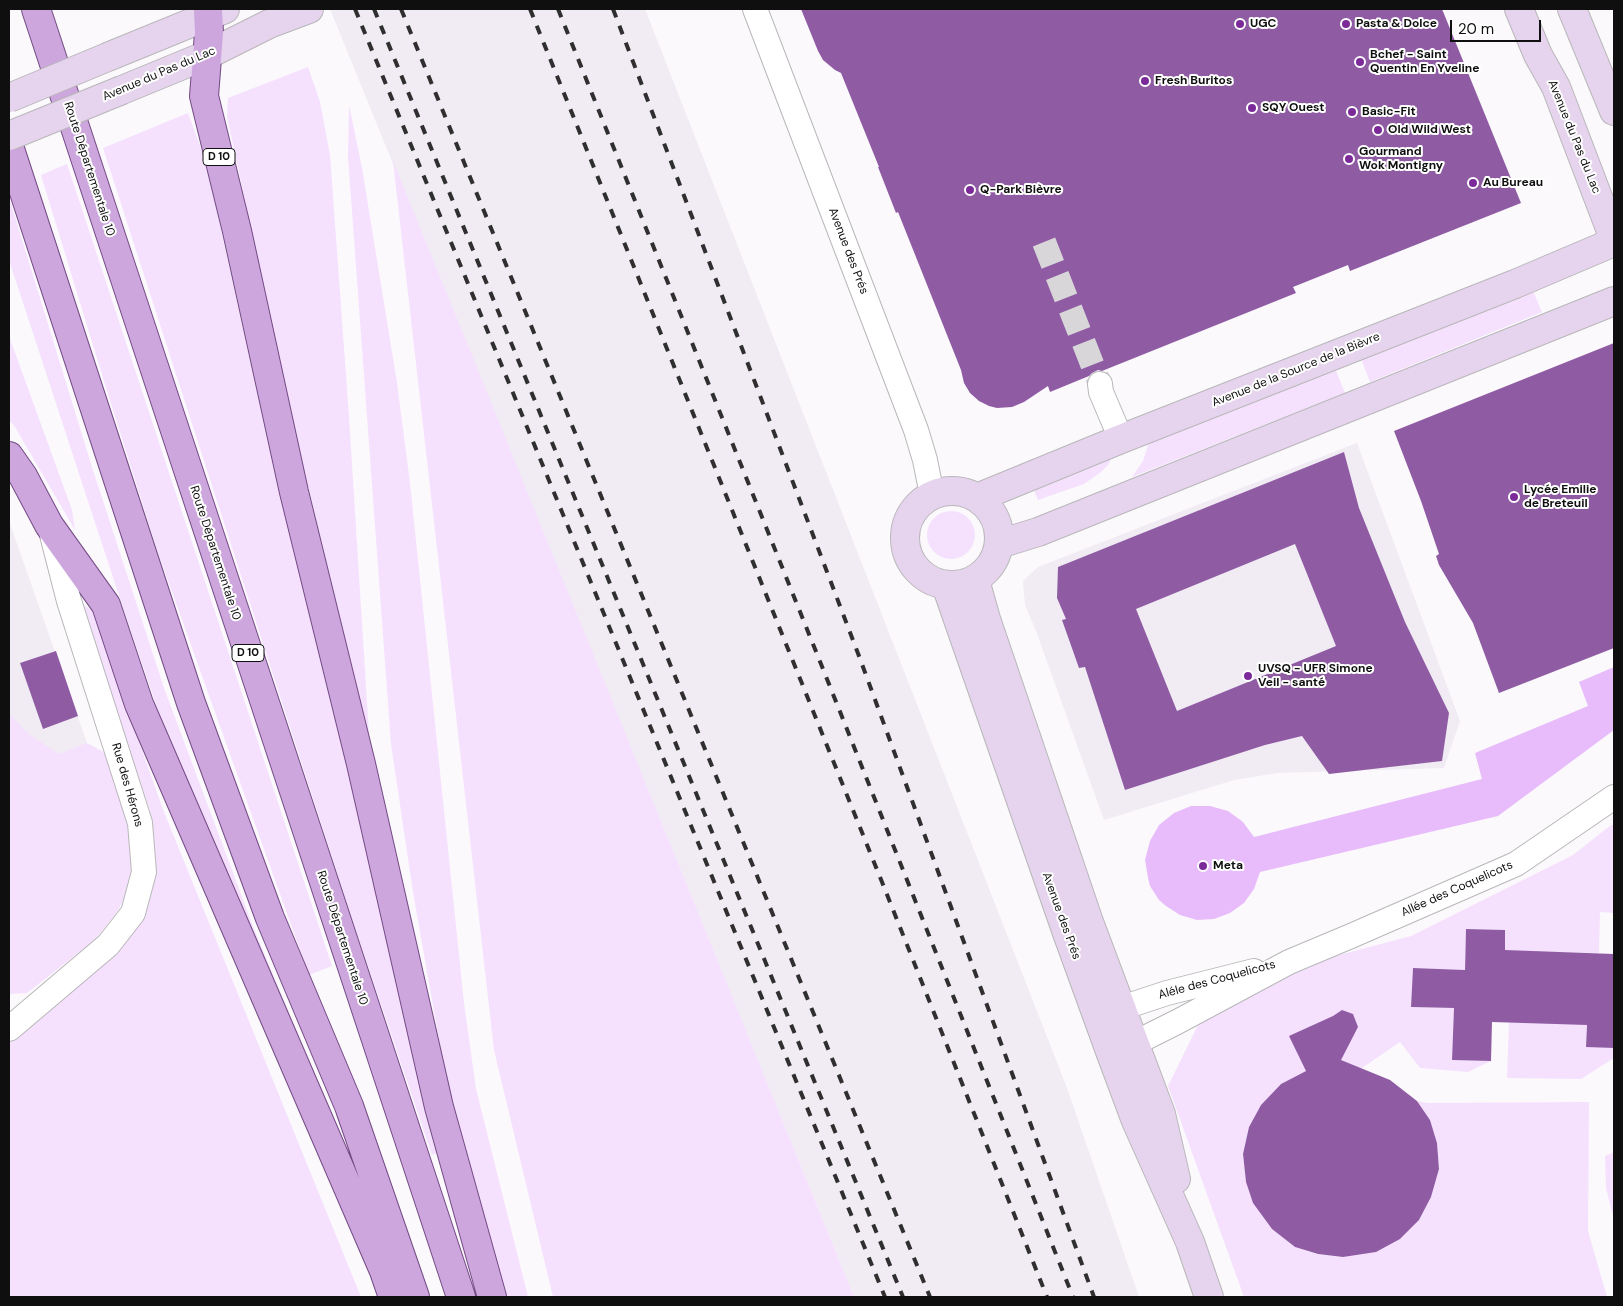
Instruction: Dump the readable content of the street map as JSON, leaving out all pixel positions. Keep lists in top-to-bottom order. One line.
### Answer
{"streets":{"main road":["Avenue du Pas du Lac","D 10","Route Départementale 10","Avenue des Prés","Avenue de la Source de la Bièvre"],"street":["Rue des Hérons","Allée des Coquelicots","Aléle des Coquelicots"]},"crossings":[["Avenue du Pas du Lac","D 10"],["Avenue du Pas du Lac","Avenue de la Source de la Bièvre"],["Avenue des Prés","Avenue de la Source de la Bièvre"],["Avenue des Prés","Aléle des Coquelicots"],["Allée des Coquelicots","Aléle des Coquelicots"]],"places":["UGC","Pasta & Dolce","Bchef - Saint Quentin En Yveline","Fresh Buritos","SQY Ouest","Basic-Fit","Old Wild West","Gourmand Wok Montigny","Au Bureau","Q-Park Bièvre","Lycée Emilie de Breteuil","UVSQ - UFR Simone Veil - santé","Meta"],"scale_bar":"20 m"}
